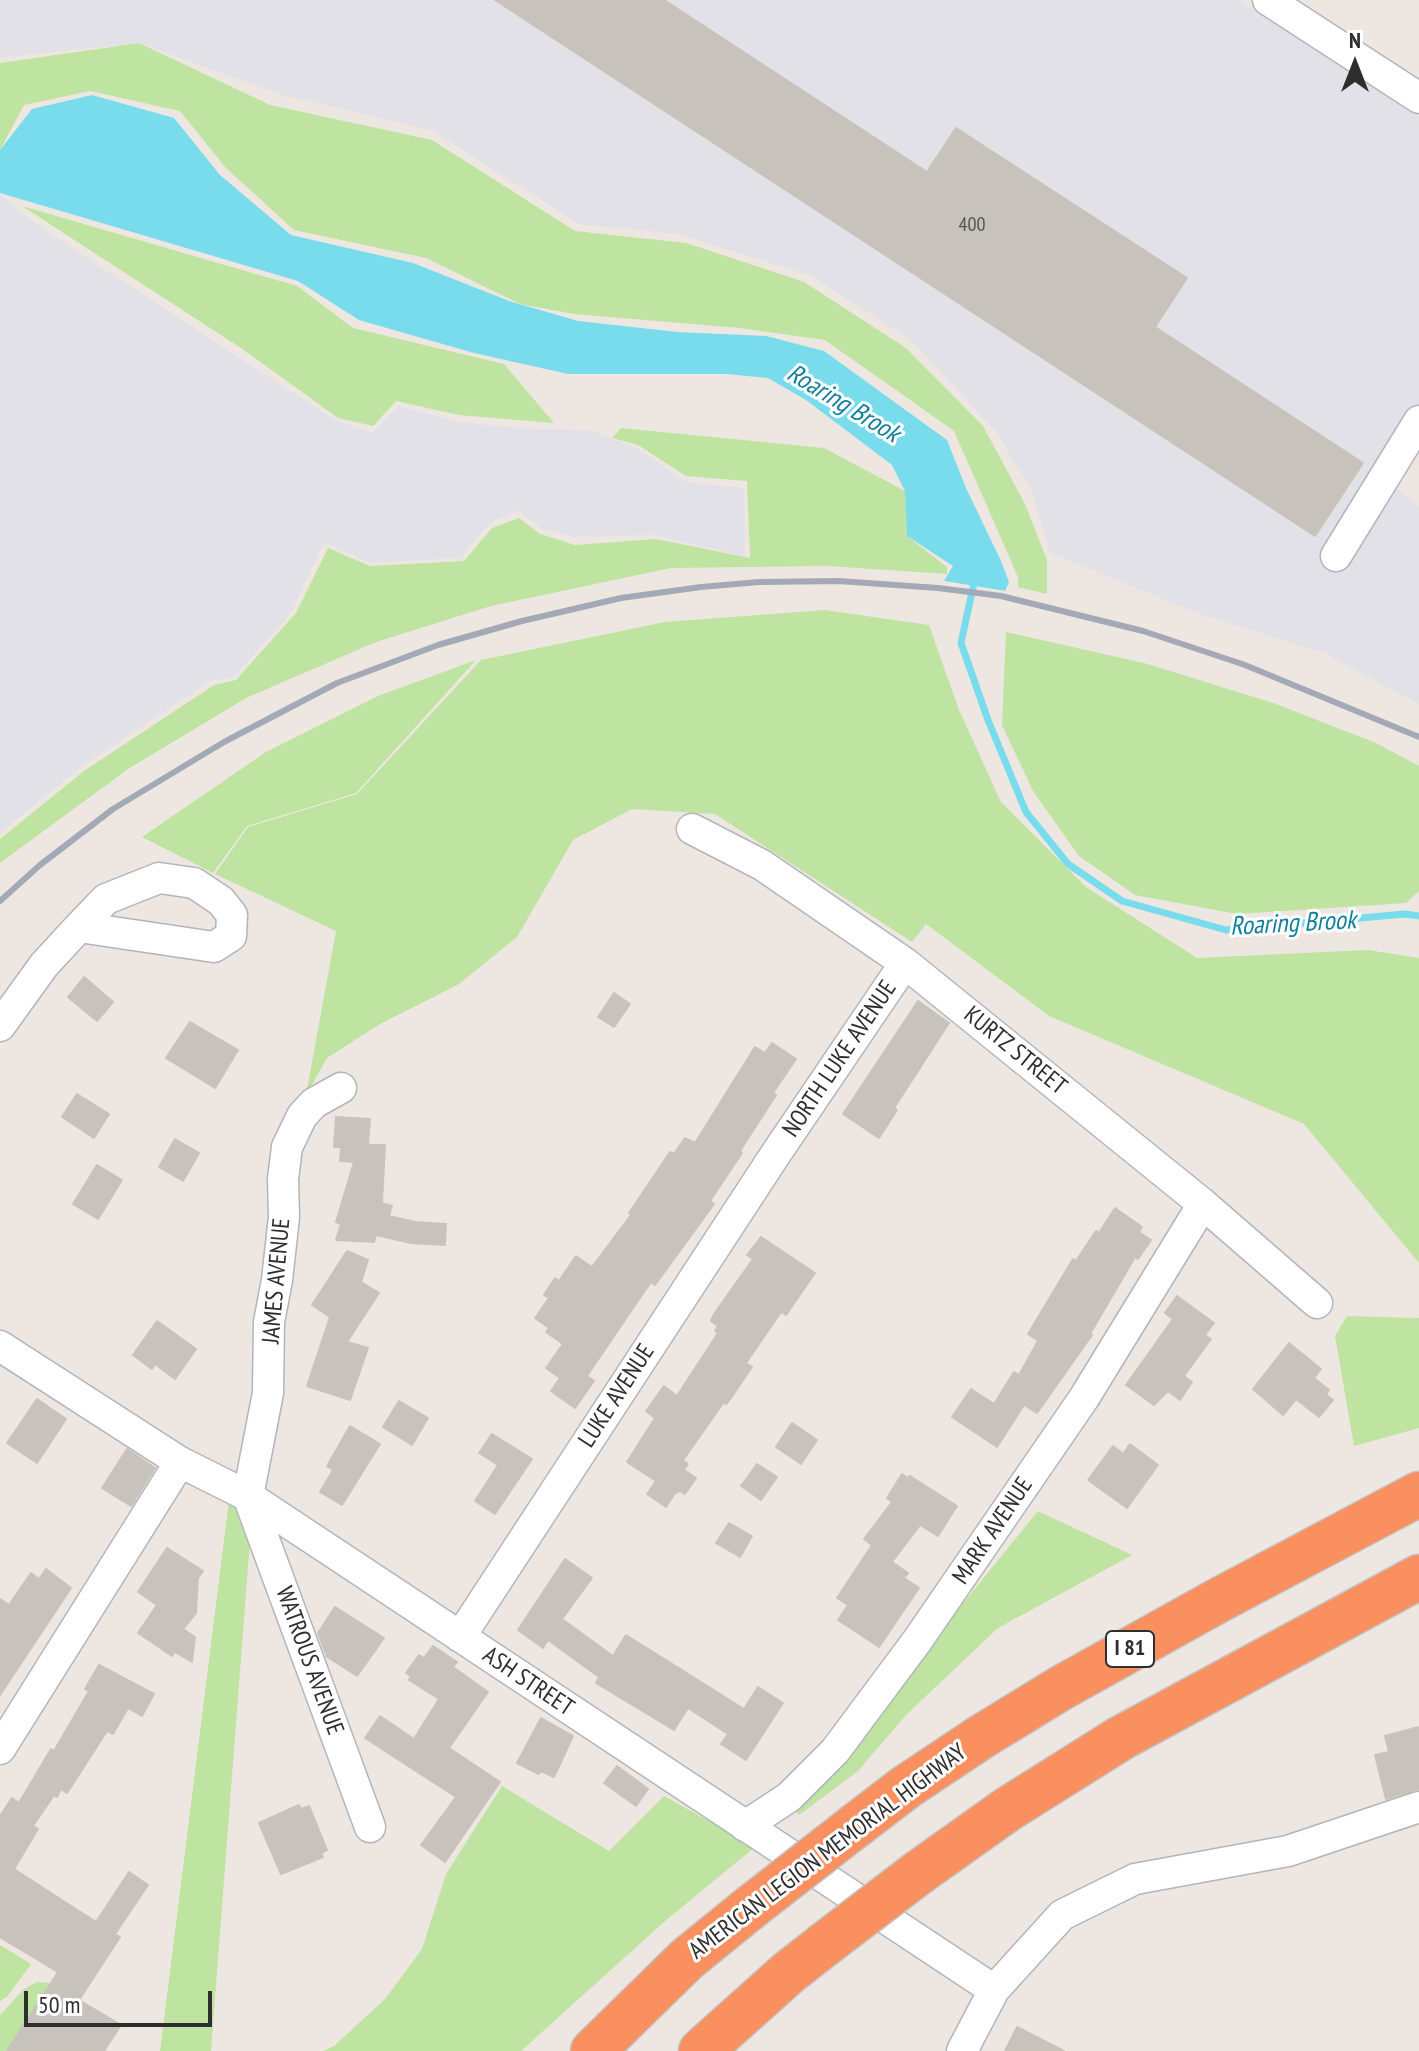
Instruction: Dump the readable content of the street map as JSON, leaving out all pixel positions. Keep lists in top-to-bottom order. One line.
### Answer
{"streets":{"highway":["I 81","AMERICAN LEGION MEMORIAL HIGHWAY"],"street":["KURTZ STREET","NORTH LUKE AVENUE","JAMES AVENUE","LUKE AVENUE","MARK AVENUE","WATROUS AVENUE","ASH STREET"]},"crossings":[["KURTZ STREET","NORTH LUKE AVENUE"],["KURTZ STREET","MARK AVENUE"],["NORTH LUKE AVENUE","LUKE AVENUE"],["JAMES AVENUE","WATROUS AVENUE"],["JAMES AVENUE","ASH STREET"],["LUKE AVENUE","ASH STREET"],["MARK AVENUE","ASH STREET"],["WATROUS AVENUE","ASH STREET"]],"water":["Roaring Brook"],"house_numbers":["400"],"scale_bar":"50 m","north":"top"}
